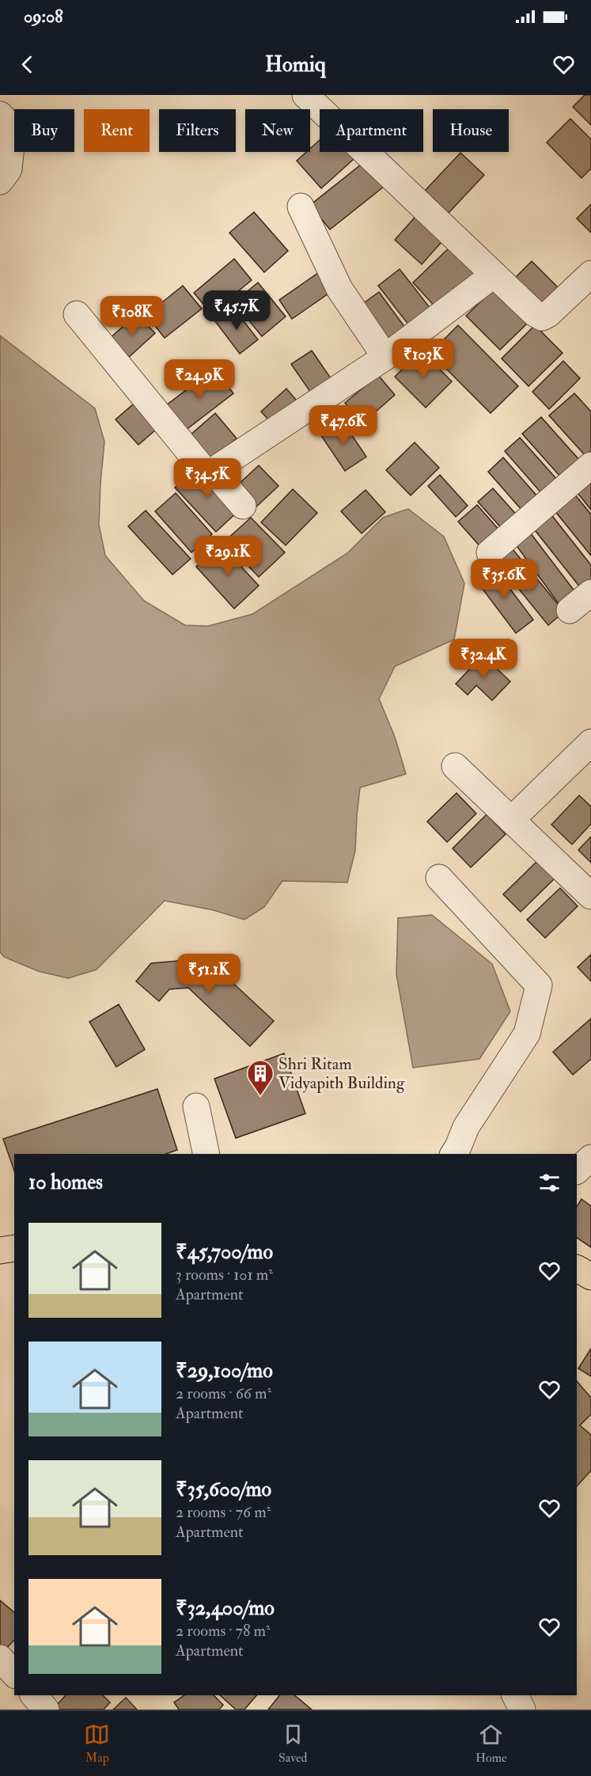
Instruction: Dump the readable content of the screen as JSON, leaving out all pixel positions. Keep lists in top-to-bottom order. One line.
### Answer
{"places":{"building":["Shri Ritam Vidyapith Building"]},"page":{"status":"09:08","header":"Homiq","chip":["Buy","Rent","Filters","New","Apartment","House"],"price":["₹45.7K","₹108K","₹103K","₹24.9K","₹47.6K","₹34.5K","₹29.1K","₹35.6K","₹32.4K","₹51.1K"],"heading":"10 homes","list":[{"name":"₹45,700/mo","note":"3 rooms · 101 m² · Apartment"},{"name":"₹29,100/mo","note":"2 rooms · 66 m² · Apartment"},{"name":"₹35,600/mo","note":"2 rooms · 76 m² · Apartment"},{"name":"₹32,400/mo","note":"2 rooms · 78 m² · Apartment"}],"tabs":["Map","Saved","Home"]}}
